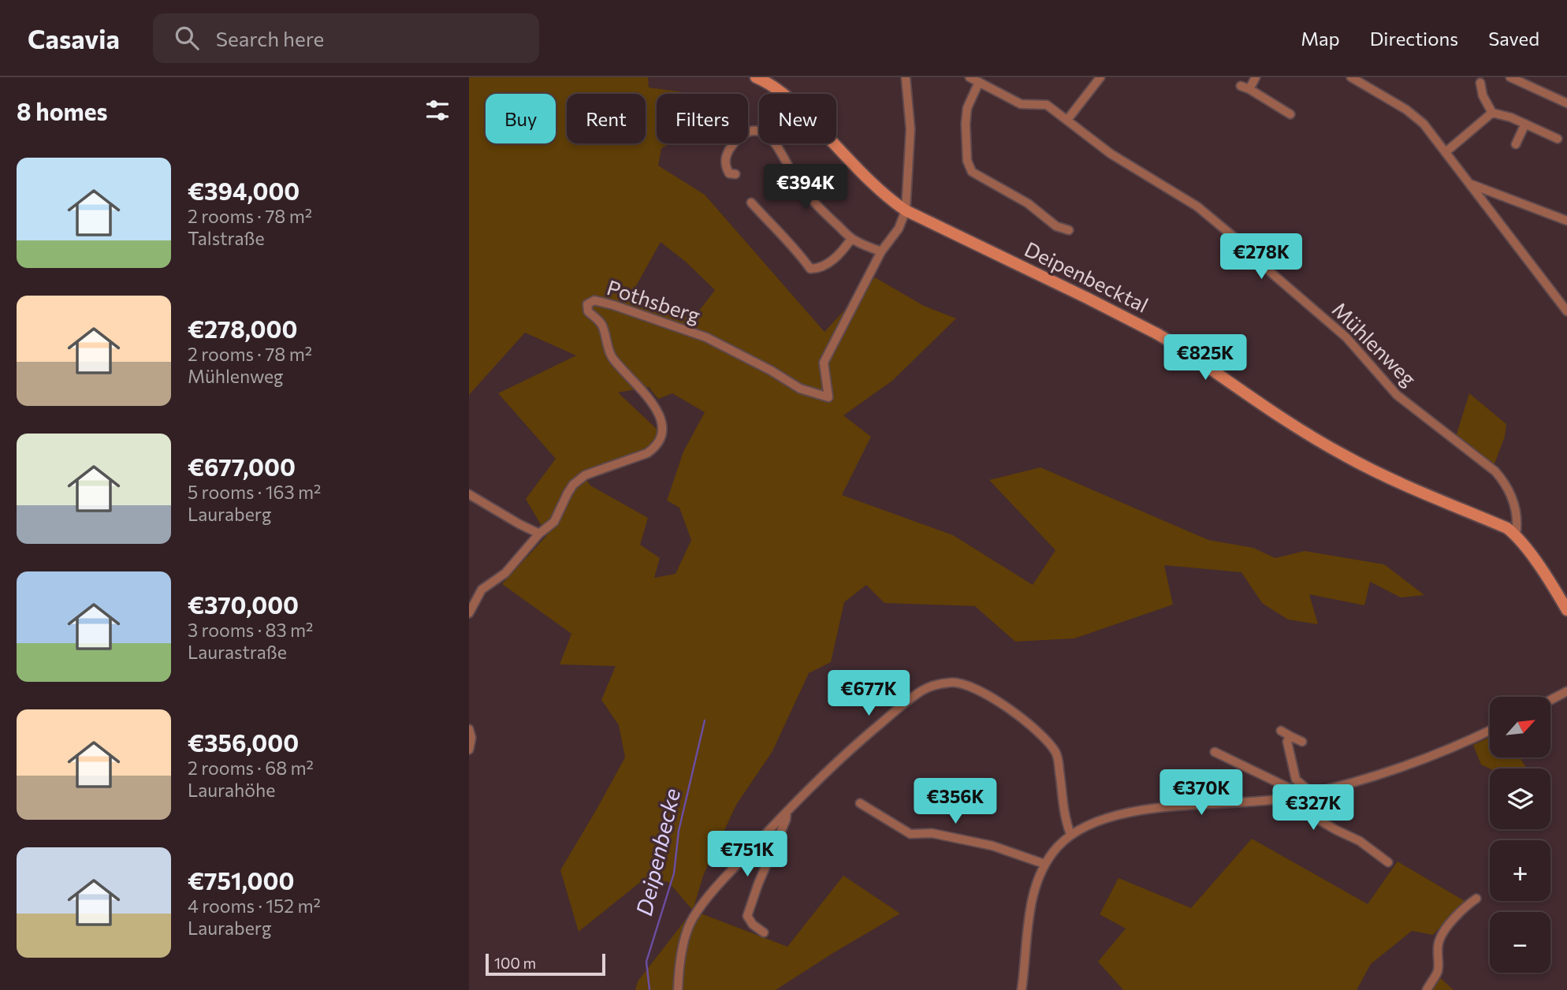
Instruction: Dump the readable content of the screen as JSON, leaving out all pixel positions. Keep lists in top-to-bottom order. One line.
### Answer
{"streets":{"main road":["Deipenbecktal"],"street":["Pothsberg","Mühlenweg"]},"crossings":[["Deipenbecktal","Mühlenweg"]],"water":["Deipenbecke"],"scale_bar":"100 m","north":"top right","page":{"header":"Casavia","search":"Search here","nav":["Map","Directions","Saved"],"heading":"8 homes","chip":["Buy","Rent","Filters","New"],"list":[{"name":"€394,000","note":"2 rooms · 78 m² · Talstraße"},{"name":"€278,000","note":"2 rooms · 78 m² · Mühlenweg"},{"name":"€677,000","note":"5 rooms · 163 m² · Lauraberg"},{"name":"€370,000","note":"3 rooms · 83 m² · Laurastraße"},{"name":"€356,000","note":"2 rooms · 68 m² · Laurahöhe"},{"name":"€751,000","note":"4 rooms · 152 m² · Lauraberg"}],"price":["€394K","€278K","€825K","€677K","€370K","€356K","€327K","€751K"],"map_buttons":["+","−"],"scale":"100 m"}}
